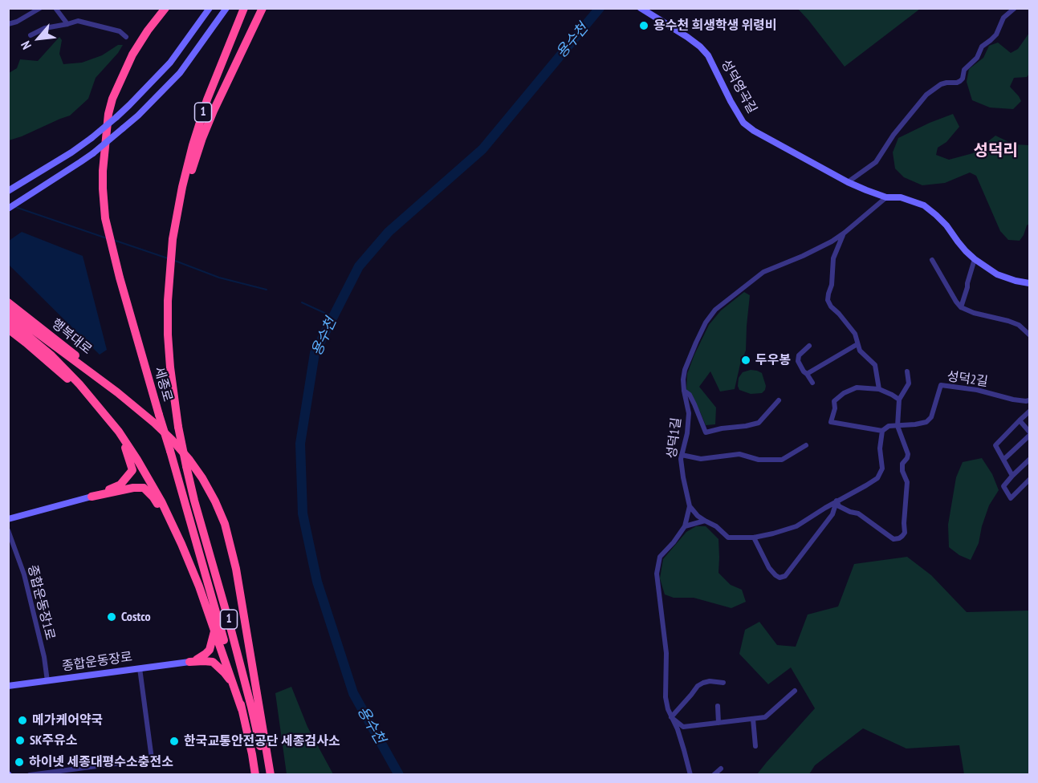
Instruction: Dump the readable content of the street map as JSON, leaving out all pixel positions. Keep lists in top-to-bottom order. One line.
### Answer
{"streets":{"highway":["1","행복대로","세종로"],"street":["성덕영곡길","성덕2길","성덕1길","종합운동장1로","종합운동장로"]},"crossings":[["성덕영곡길","성덕1길"],["종합운동장1로","종합운동장로"]],"districts":["성덕리"],"water":["용수천"],"places":["용수천 희생학생 위령비","두우봉","Costco","메가케어약국","SK주유소","한국교통안전공단 세종검사소","하이넷 세종대평수소충전소"],"north":"bottom left"}
